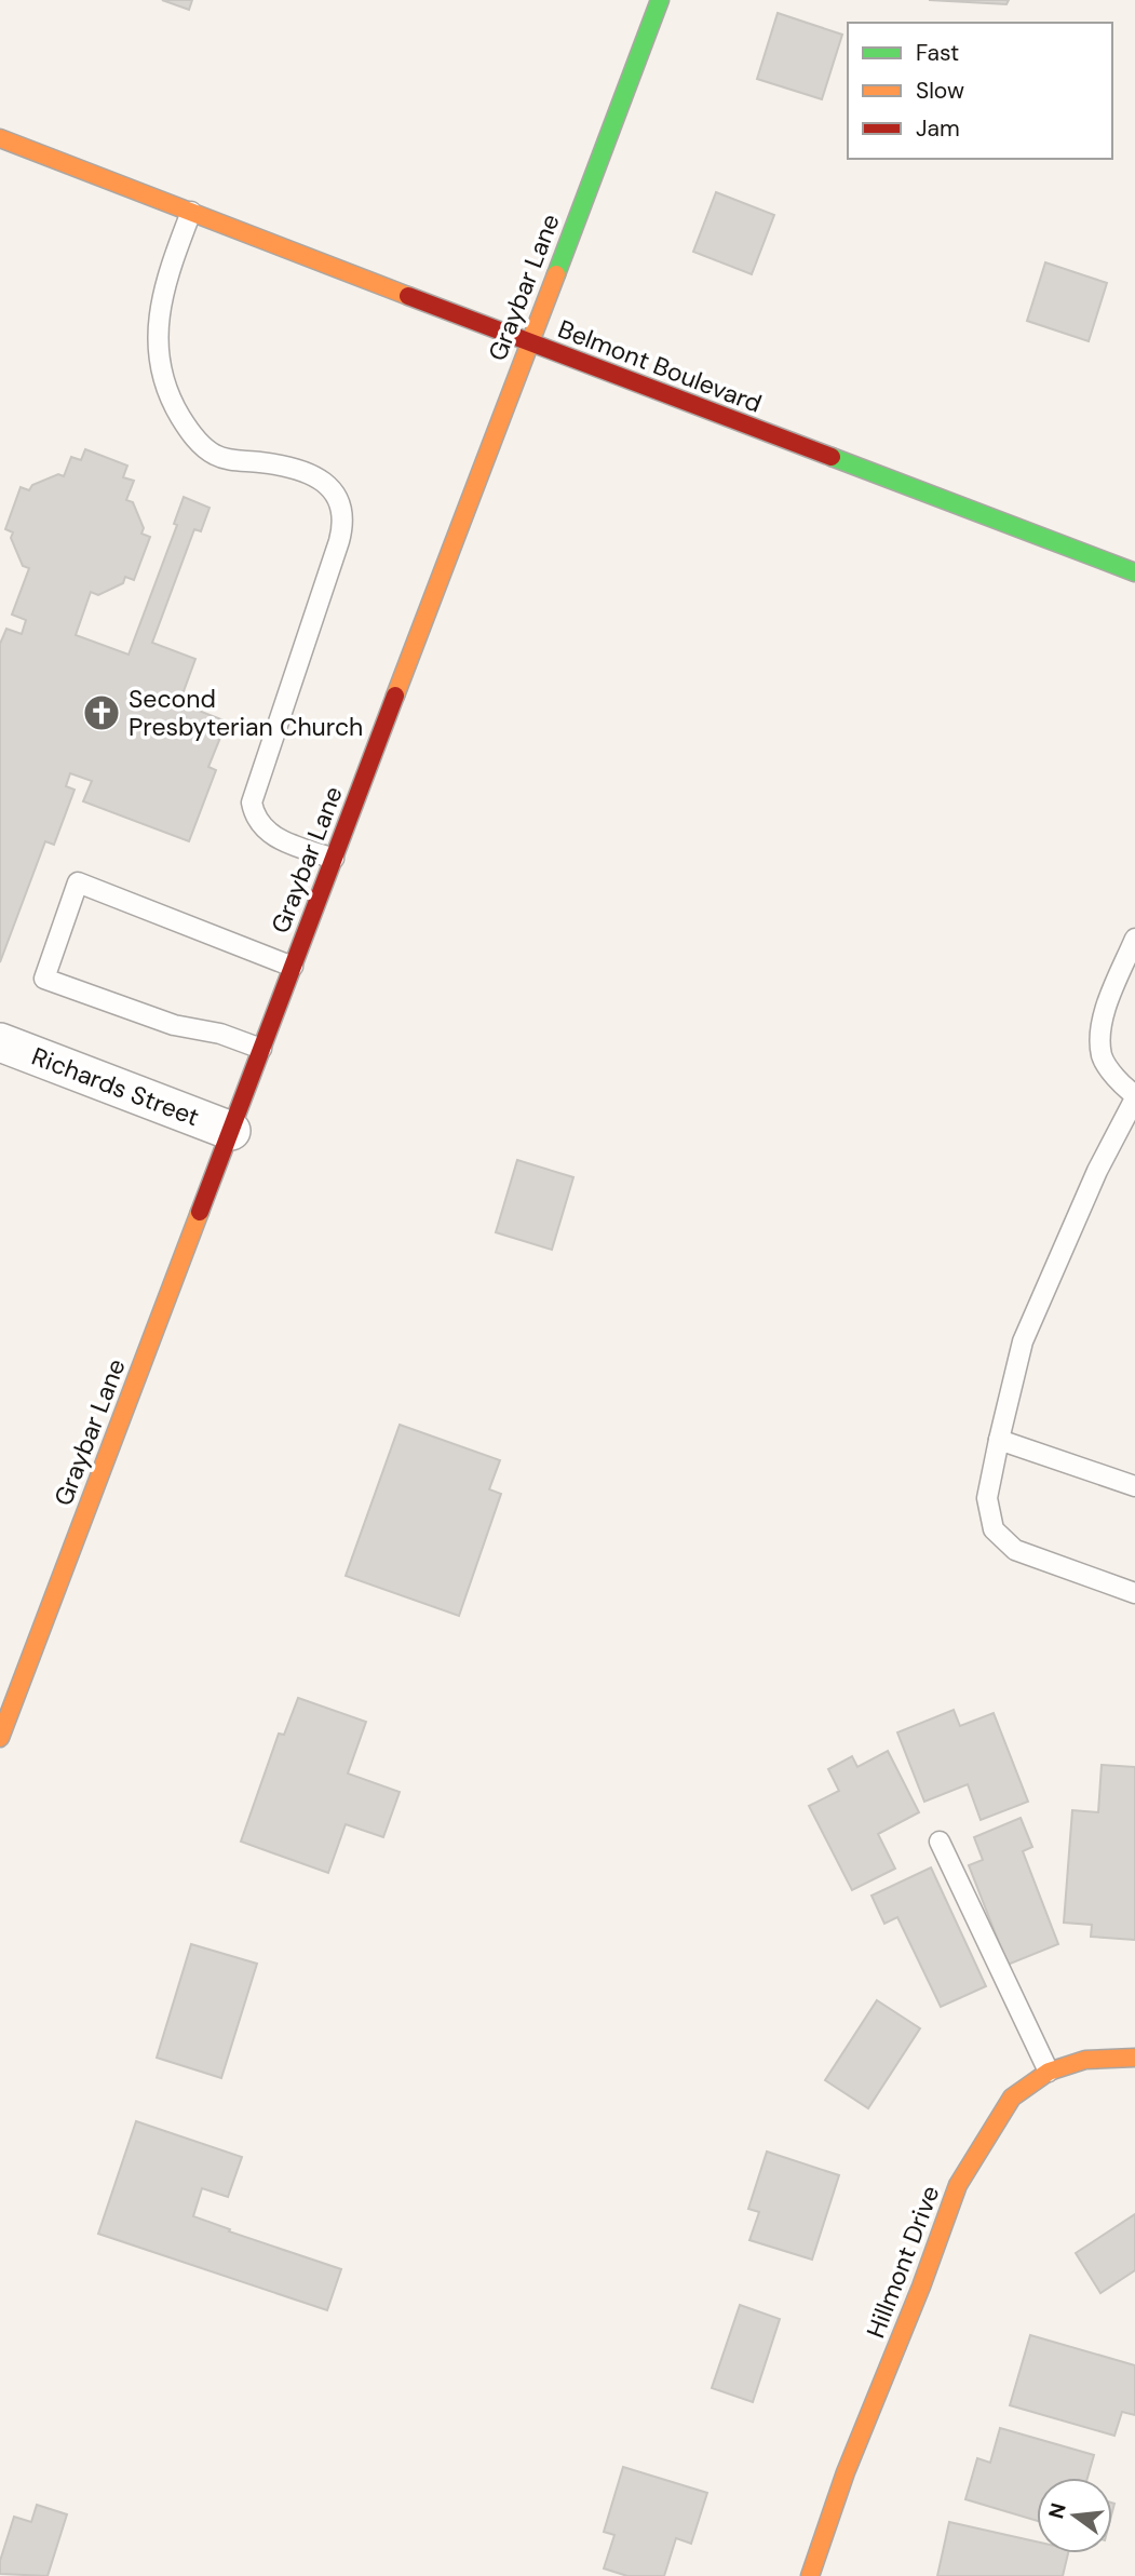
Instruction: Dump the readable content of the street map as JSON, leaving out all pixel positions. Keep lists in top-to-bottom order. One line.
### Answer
{"streets":{"street":["Graybar Lane","Belmont Boulevard","Richards Street","Hillmont Drive"]},"crossings":[["Graybar Lane","Belmont Boulevard"],["Graybar Lane","Richards Street"]],"places":{"church":["Second Presbyterian Church"]},"legend":["Fast","Slow","Jam"],"north":"left"}
